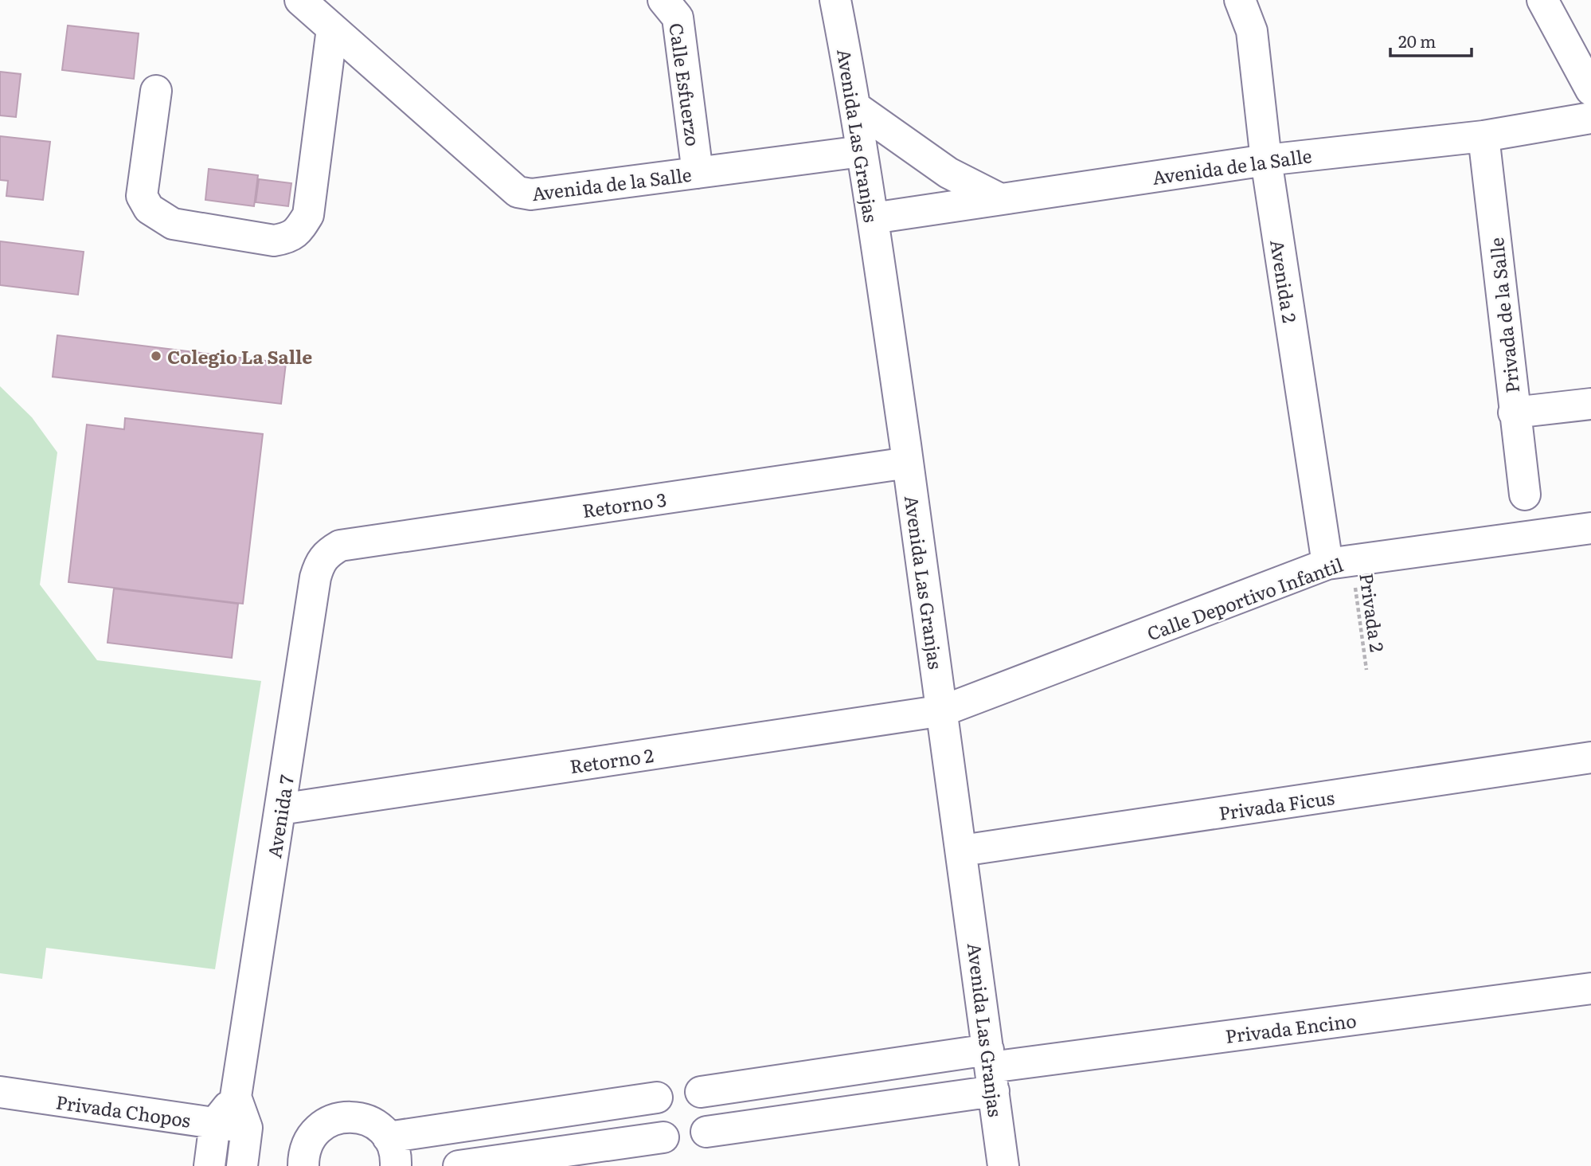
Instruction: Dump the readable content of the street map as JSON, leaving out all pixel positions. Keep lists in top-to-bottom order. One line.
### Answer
{"streets":{"street":["Calle Esfuerzo","Avenida Las Granjas","Avenida de la Salle","Avenida 2","Privada de la Salle","Retorno 3","Calle Deportivo Infantil","Retorno 2","Privada Ficus","Avenida 7","Privada Encino","Privada Chopos"],"path":["Privada 2"]},"crossings":[["Calle Esfuerzo","Avenida de la Salle"],["Avenida Las Granjas","Avenida de la Salle"],["Avenida Las Granjas","Retorno 3"],["Avenida Las Granjas","Calle Deportivo Infantil"],["Avenida Las Granjas","Retorno 2"],["Avenida Las Granjas","Privada Ficus"],["Avenida Las Granjas","Privada Encino"],["Avenida de la Salle","Avenida 2"],["Avenida de la Salle","Privada de la Salle"],["Avenida 2","Calle Deportivo Infantil"],["Avenida 2","Privada 2"],["Retorno 3","Avenida 7"],["Calle Deportivo Infantil","Privada 2"],["Calle Deportivo Infantil","Retorno 2"],["Retorno 2","Avenida 7"],["Avenida 7","Privada Chopos"]],"places":["Colegio La Salle"],"scale_bar":"20 m"}
